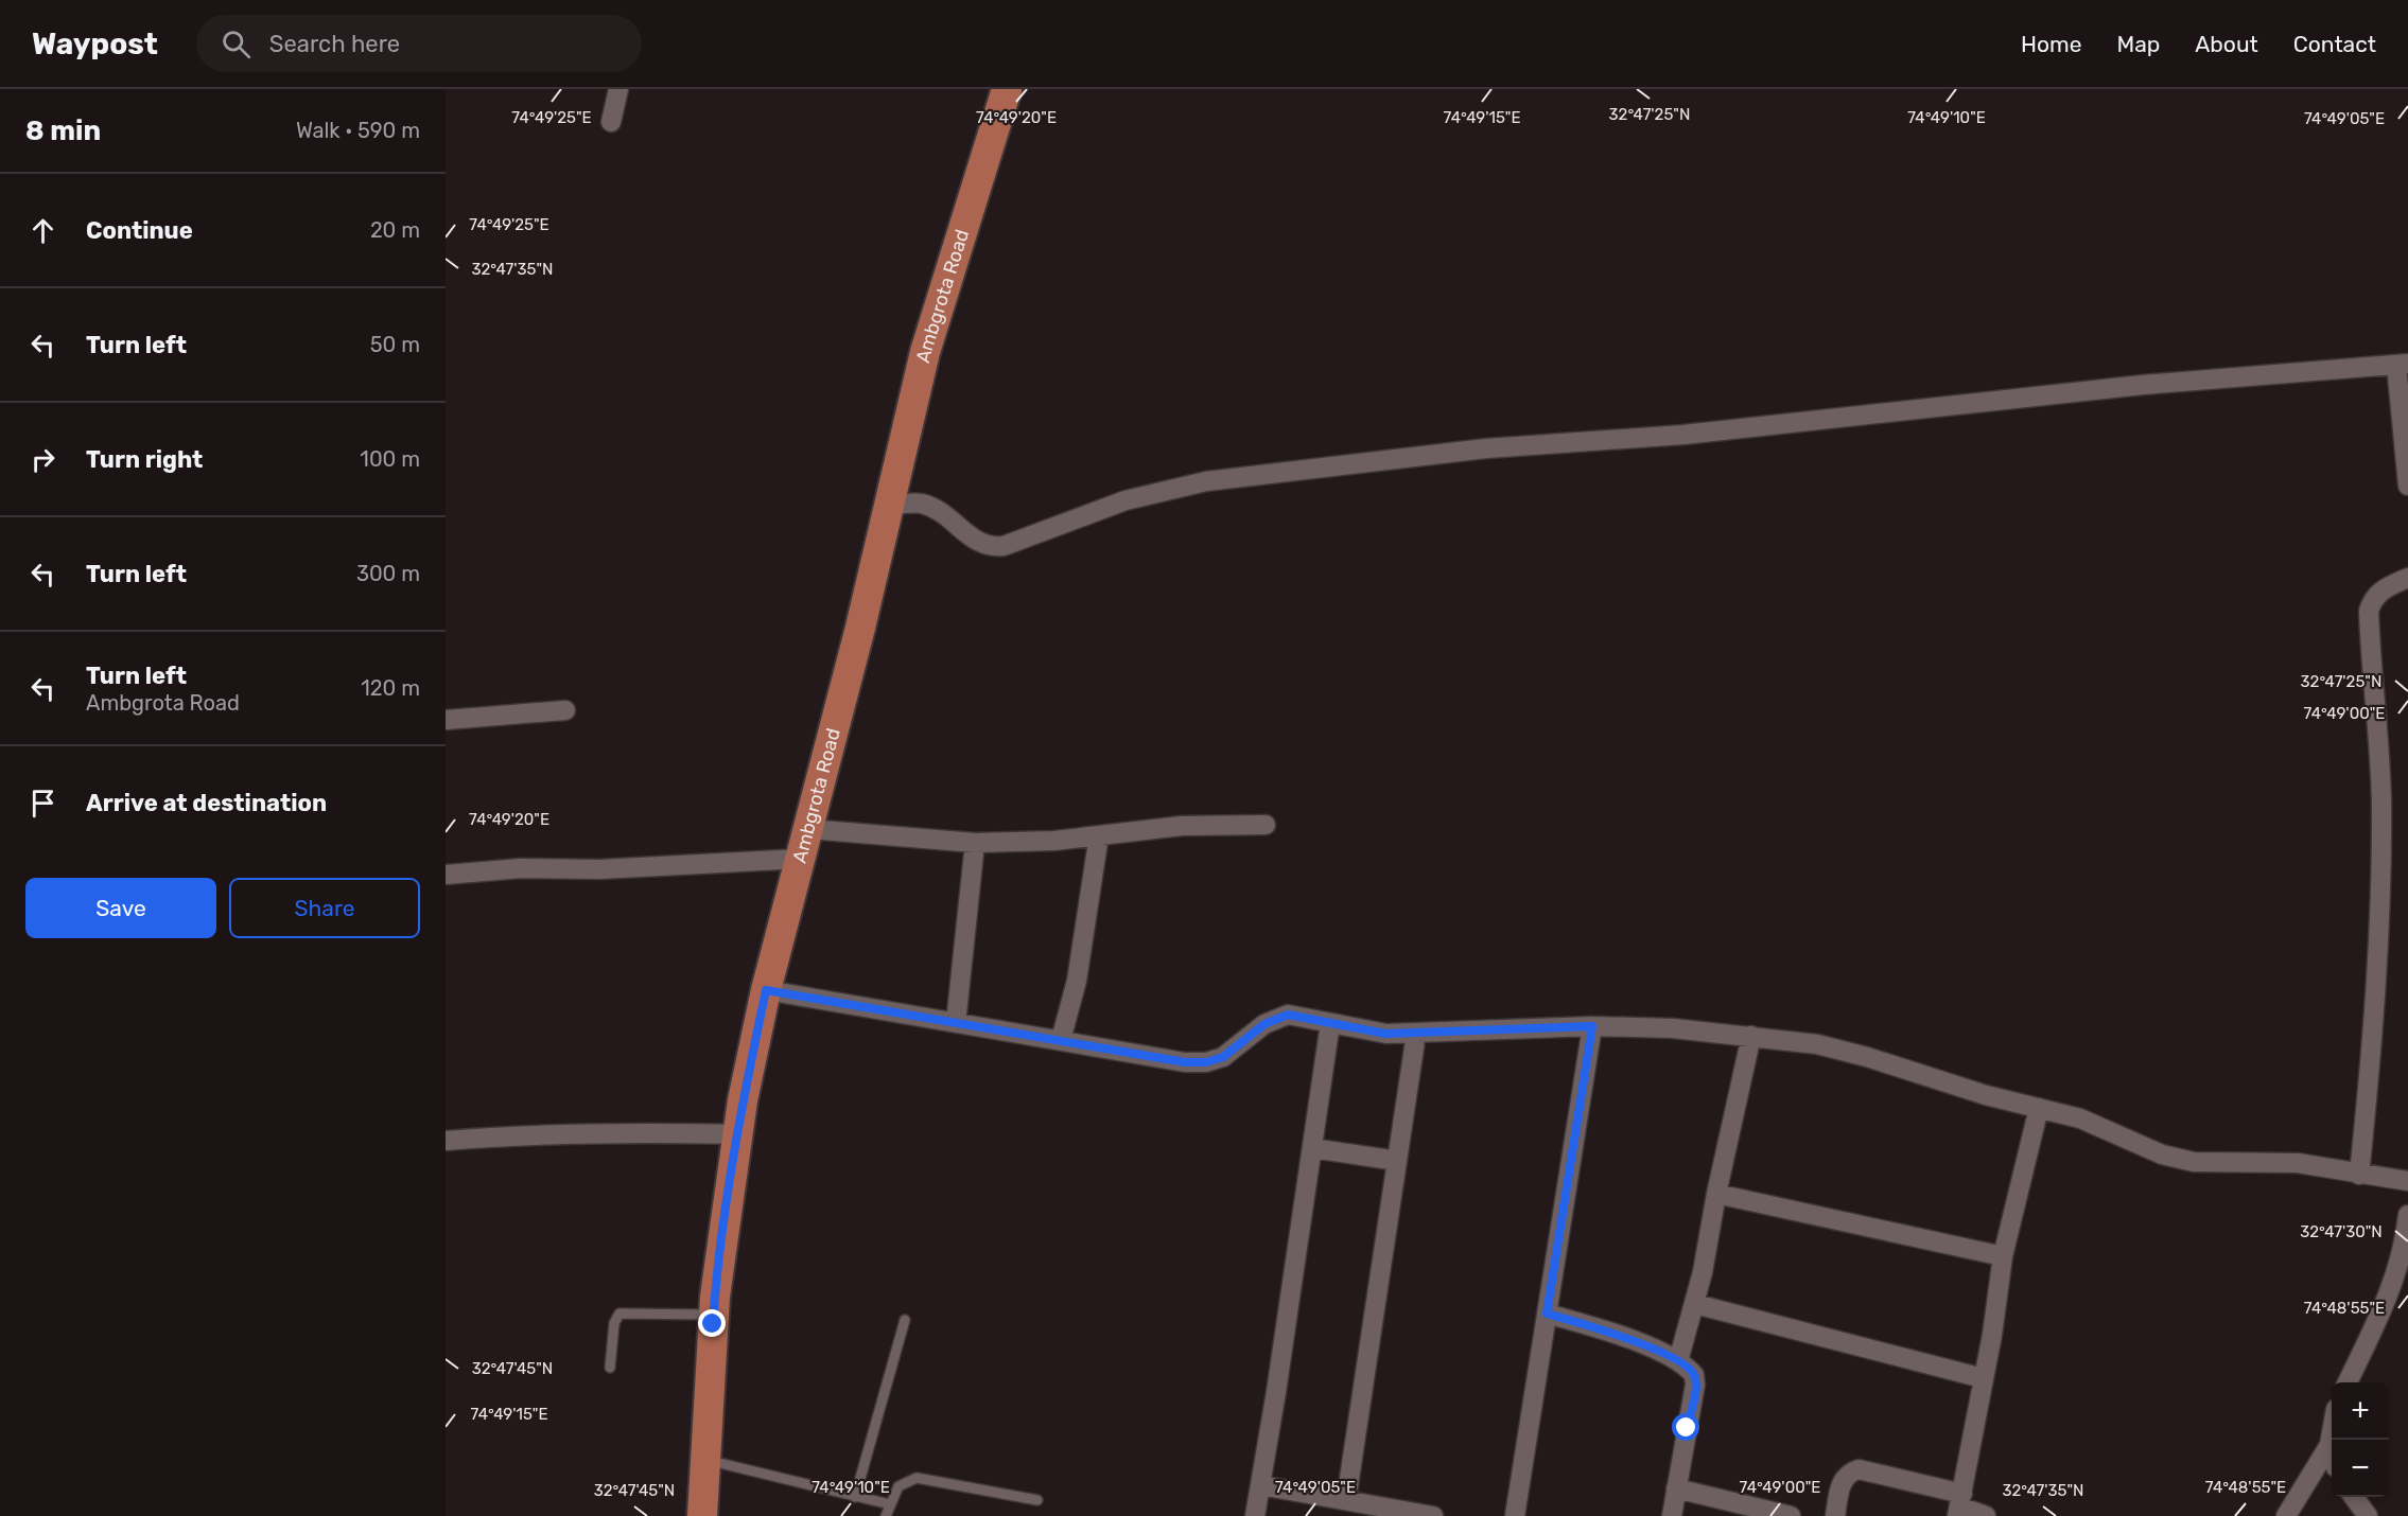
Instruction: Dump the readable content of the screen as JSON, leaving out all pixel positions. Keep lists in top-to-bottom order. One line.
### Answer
{"streets":{"main road":["Ambgrota Road"]},"page":{"header":"Waypost","search":"Search here","nav":["Home","Map","About","Contact"],"heading":["8 min","Walk · 590 m"],"list":[["Continue","20 m"],["Turn left","50 m"],["Turn right","100 m"],["Turn left","300 m"],["Turn left","Ambgrota Road","120 m"],"Arrive at destination"],"buttons":["Save","Share"],"map_buttons":["+","−"]},"coordinates":["32°47'25\"N","74°49'25\"E","74°49'20\"E","74°49'15\"E","74°49'10\"E","74°49'05\"E","32°47'35\"N","74°49'00\"E","32°47'30\"N","74°48'55\"E","32°47'45\"N"]}
